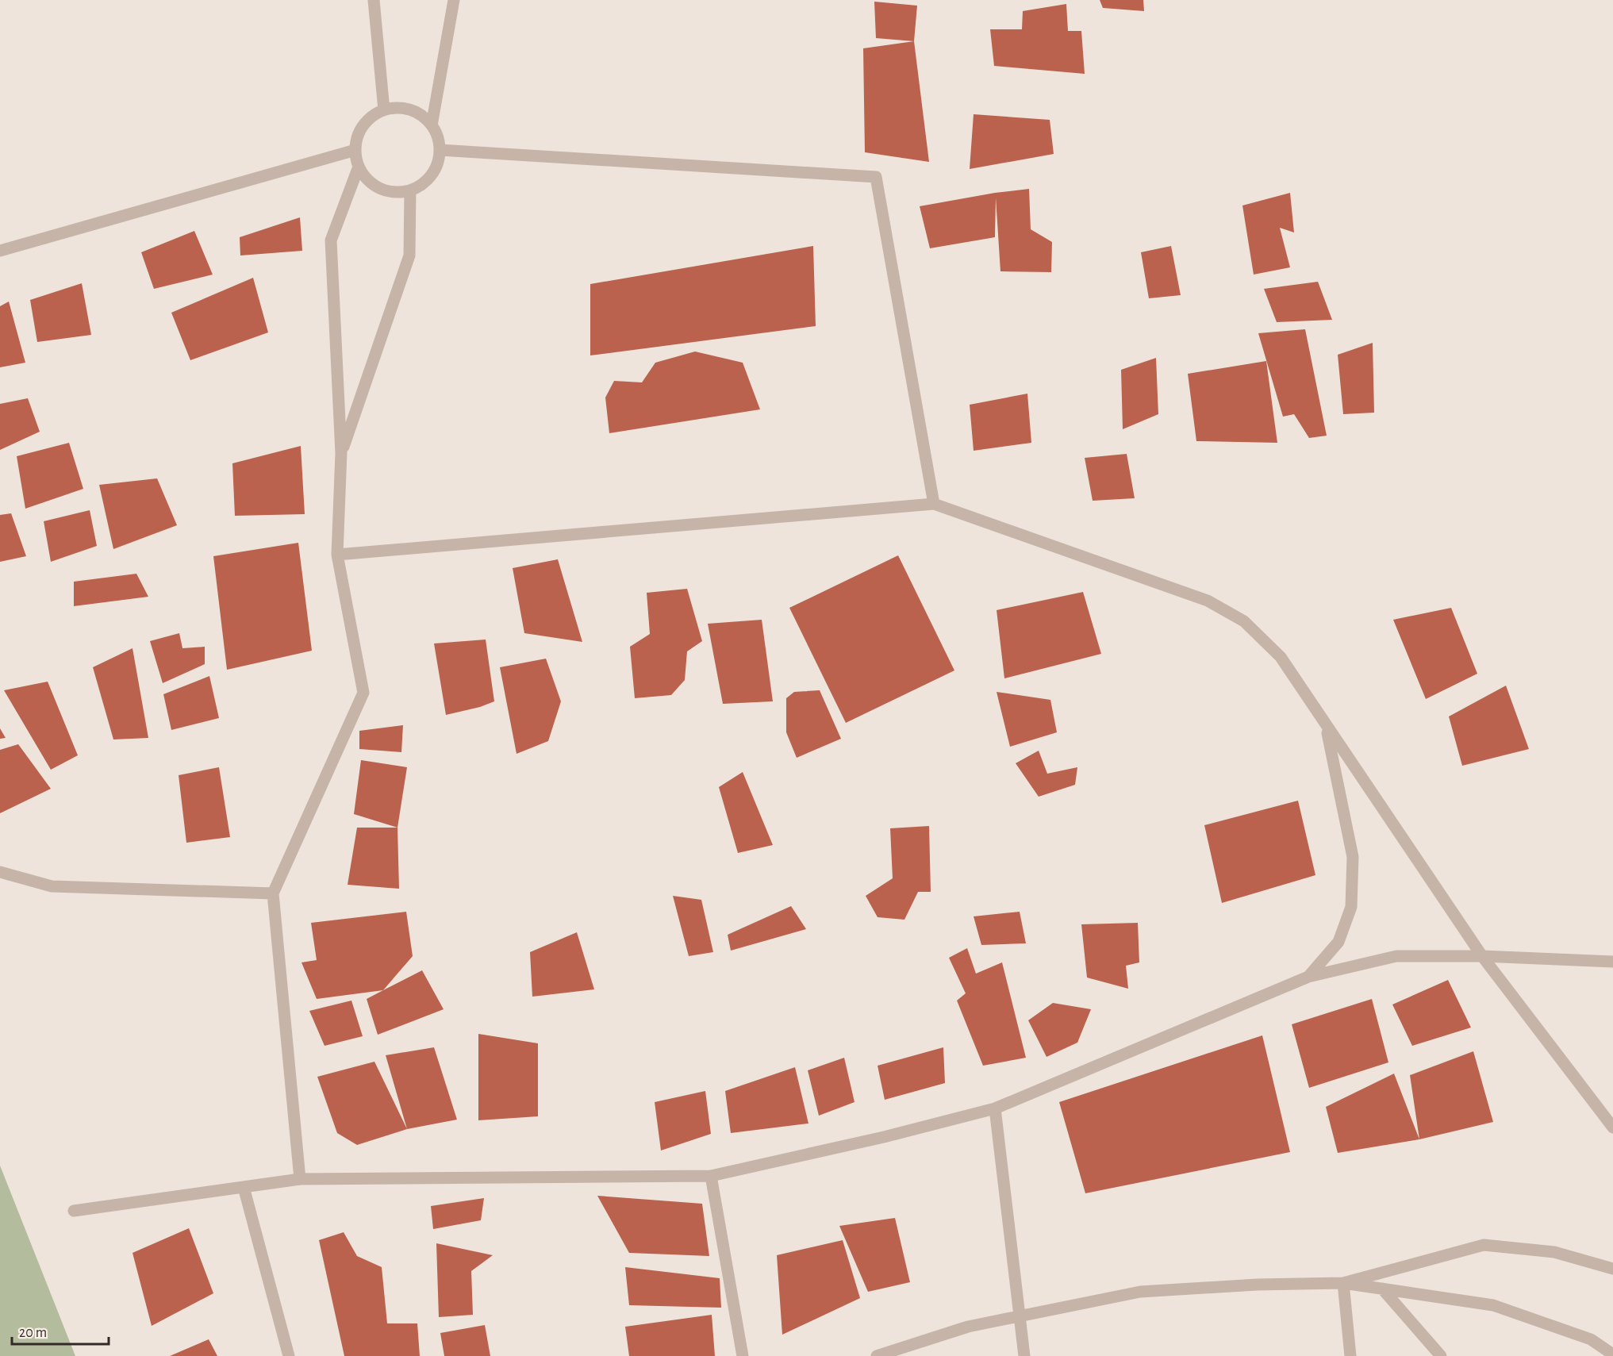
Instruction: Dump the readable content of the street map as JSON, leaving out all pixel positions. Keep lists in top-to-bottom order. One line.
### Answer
{"scale_bar":"20 m"}
